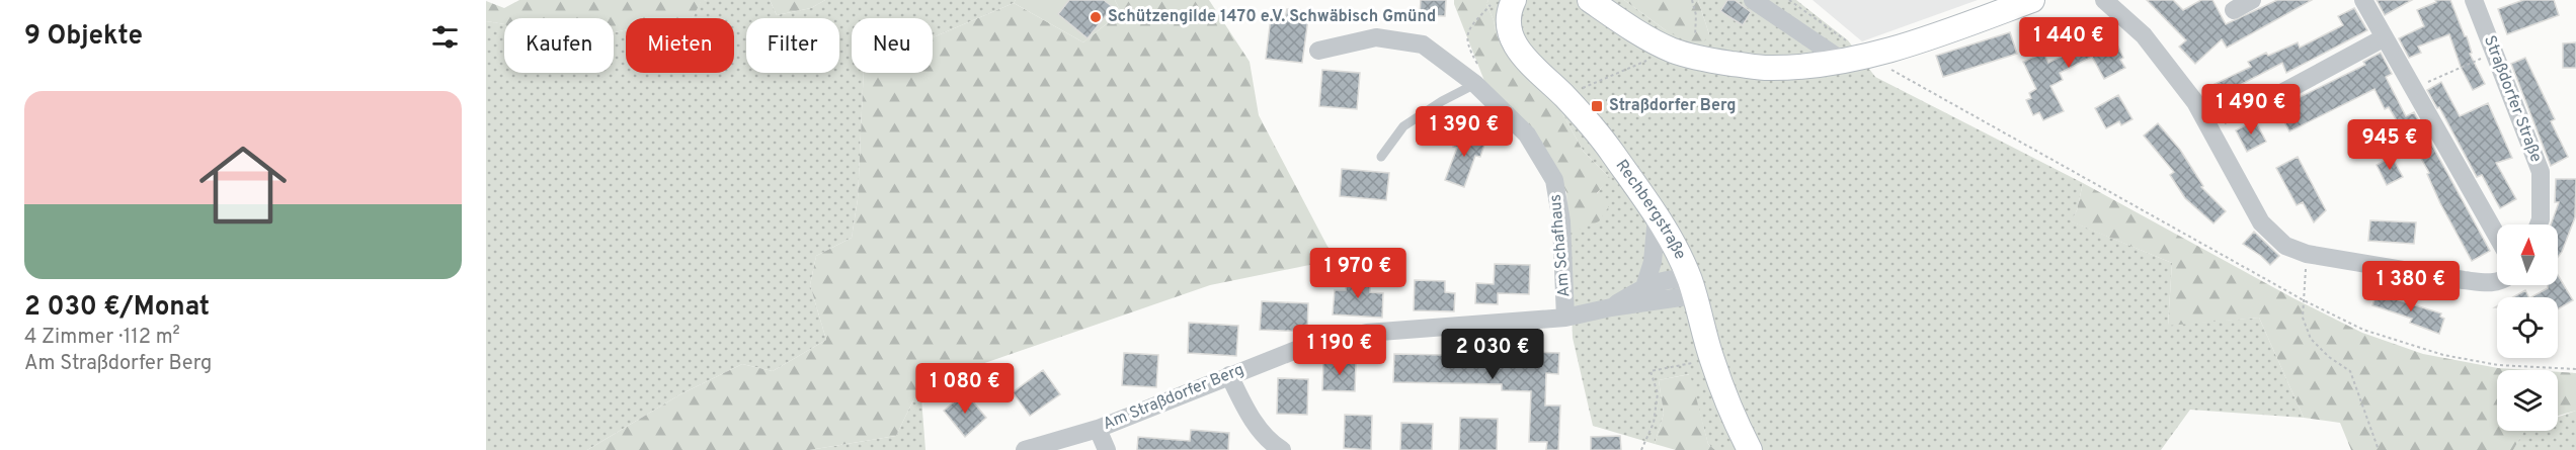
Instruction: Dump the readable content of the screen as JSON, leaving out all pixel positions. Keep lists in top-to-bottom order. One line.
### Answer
{"streets":{"main road":["Rechbergstraße"],"street":["Straßdorfer Straße","Am Schafhaus","Am Straßdorfer Berg"]},"crossings":[["Rechbergstraße","Am Straßdorfer Berg"],["Am Schafhaus","Am Straßdorfer Berg"]],"places":{"other":["Schützengilde 1470 e.V. Schwäbisch Gmünd"],"transit":["Straßdorfer Berg"]},"north":"top","page":{"heading":"9 Objekte","price":["1 440 €","1 490 €","1 390 €","945 €","1 970 €","1 380 €","1 190 €","2 030 €","1 080 €"],"chip":["Kaufen","Mieten","Filter","Neu"],"list":[{"name":"2 030 €/Monat","note":"4 Zimmer · 112 m² · Am Straßdorfer Berg"}]}}
